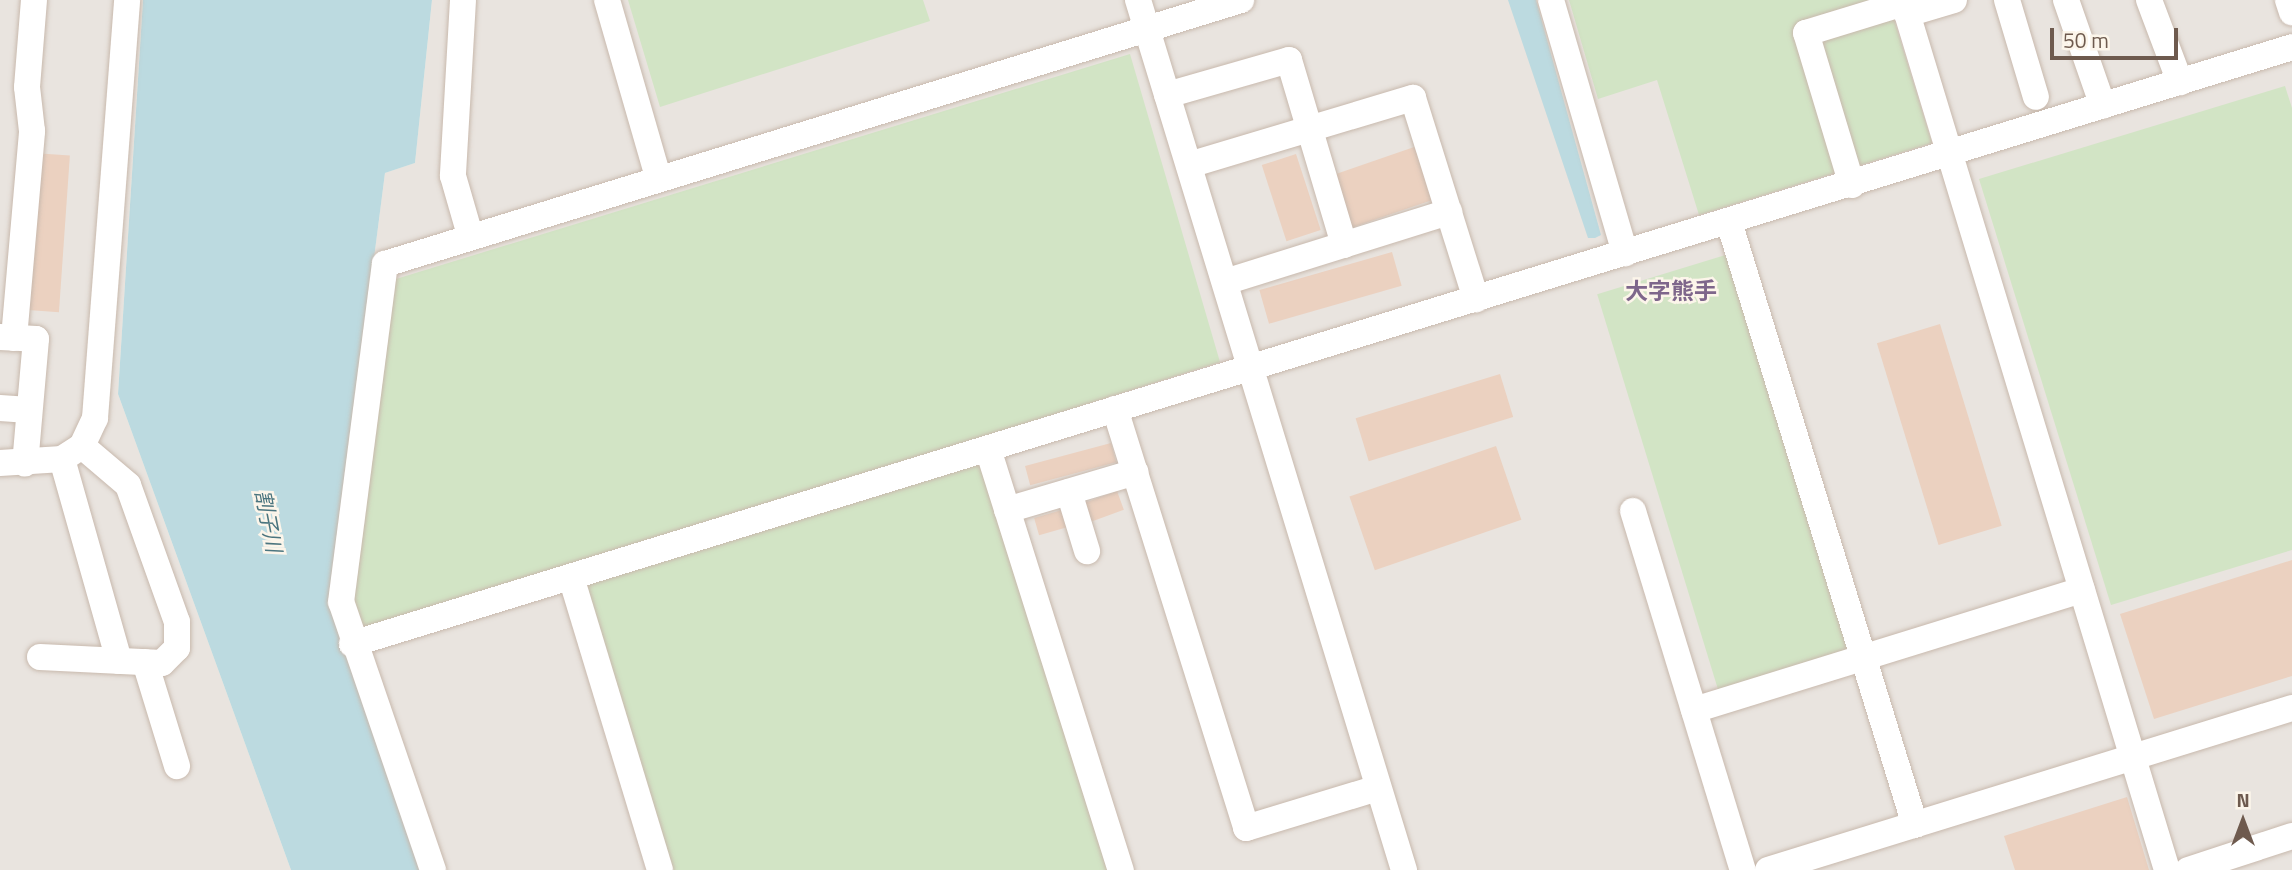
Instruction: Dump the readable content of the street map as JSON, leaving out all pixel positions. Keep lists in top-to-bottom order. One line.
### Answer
{"districts":["大字熊手"],"water":["割子川"],"scale_bar":"50 m","north":"top"}
